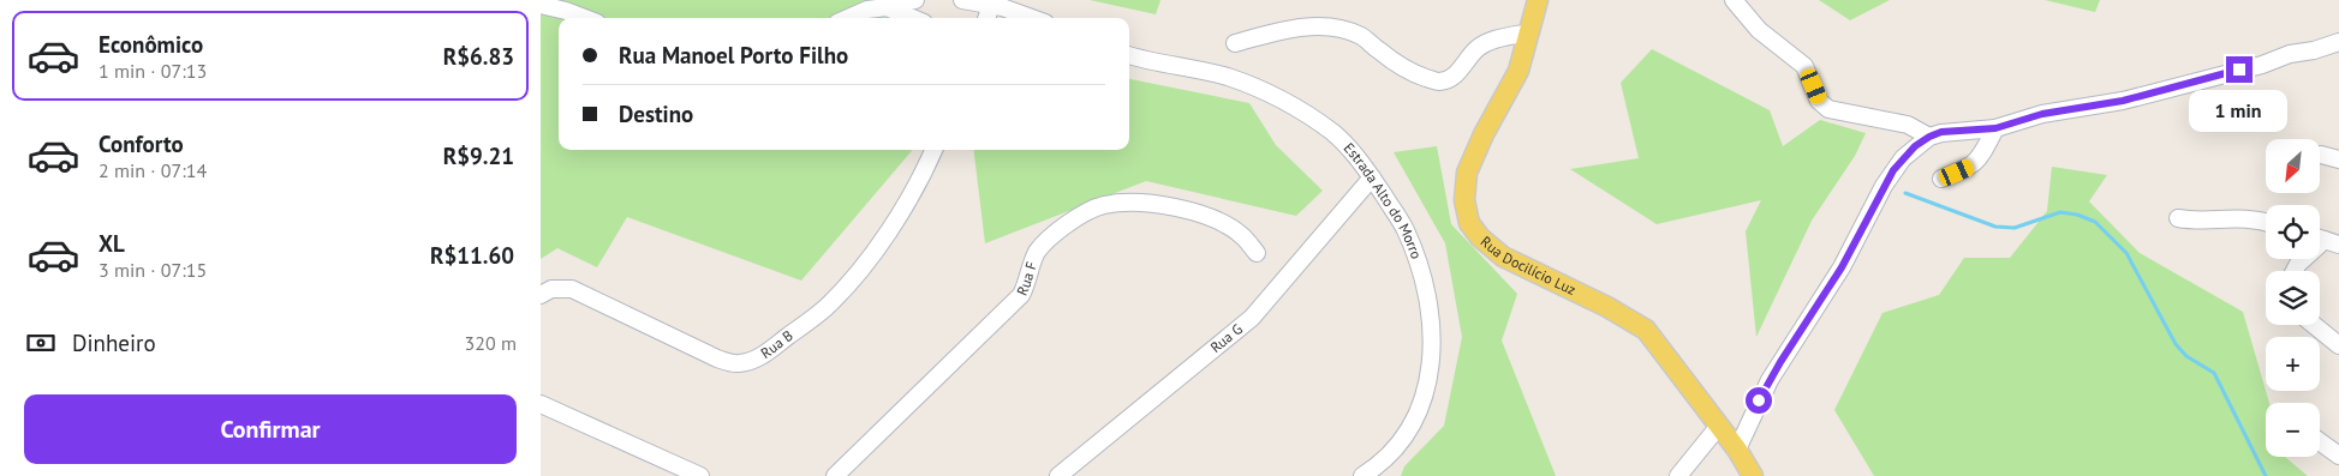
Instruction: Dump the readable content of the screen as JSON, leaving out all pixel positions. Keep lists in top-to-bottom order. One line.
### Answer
{"streets":{"main road":["Rua Docilício Luz"],"street":["Estrada Alto do Morro","Rua F","Rua G","Rua B"]},"crossings":[["Estrada Alto do Morro","Rua G"]],"north":"bottom left","page":{"list":[{"name":"Econômico","note":"1 min · 07:13","value":"R$6.83"},{"name":"Conforto","note":"2 min · 07:14","value":"R$9.21"},{"name":"XL","note":"3 min · 07:15","value":"R$11.60"}],"banner":["Rua Manoel Porto Filho","Destino"],"bubble":"1 min","map_buttons":["+","−"],"pay":["Dinheiro","320 m"],"buttons":"Confirmar"}}
